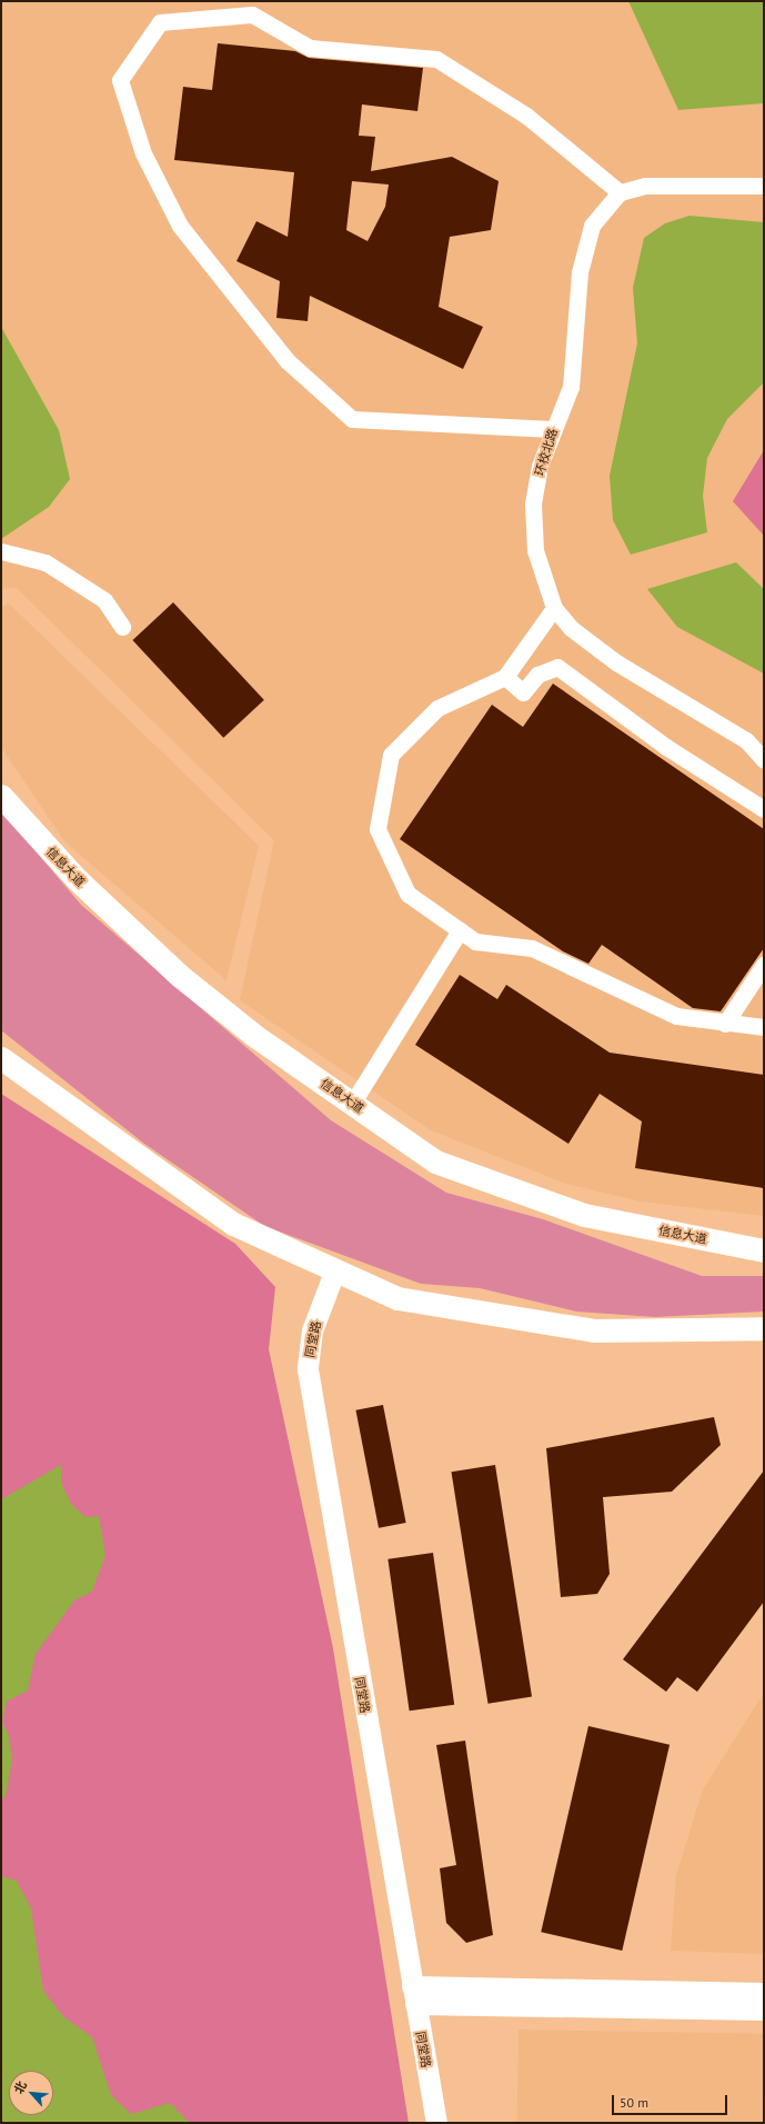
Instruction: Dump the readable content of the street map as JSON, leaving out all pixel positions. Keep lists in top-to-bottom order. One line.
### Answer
{"streets":{"main road":["信息大道"],"street":["环校北路","同堂路"]},"scale_bar":"50 m","north":"top left"}
